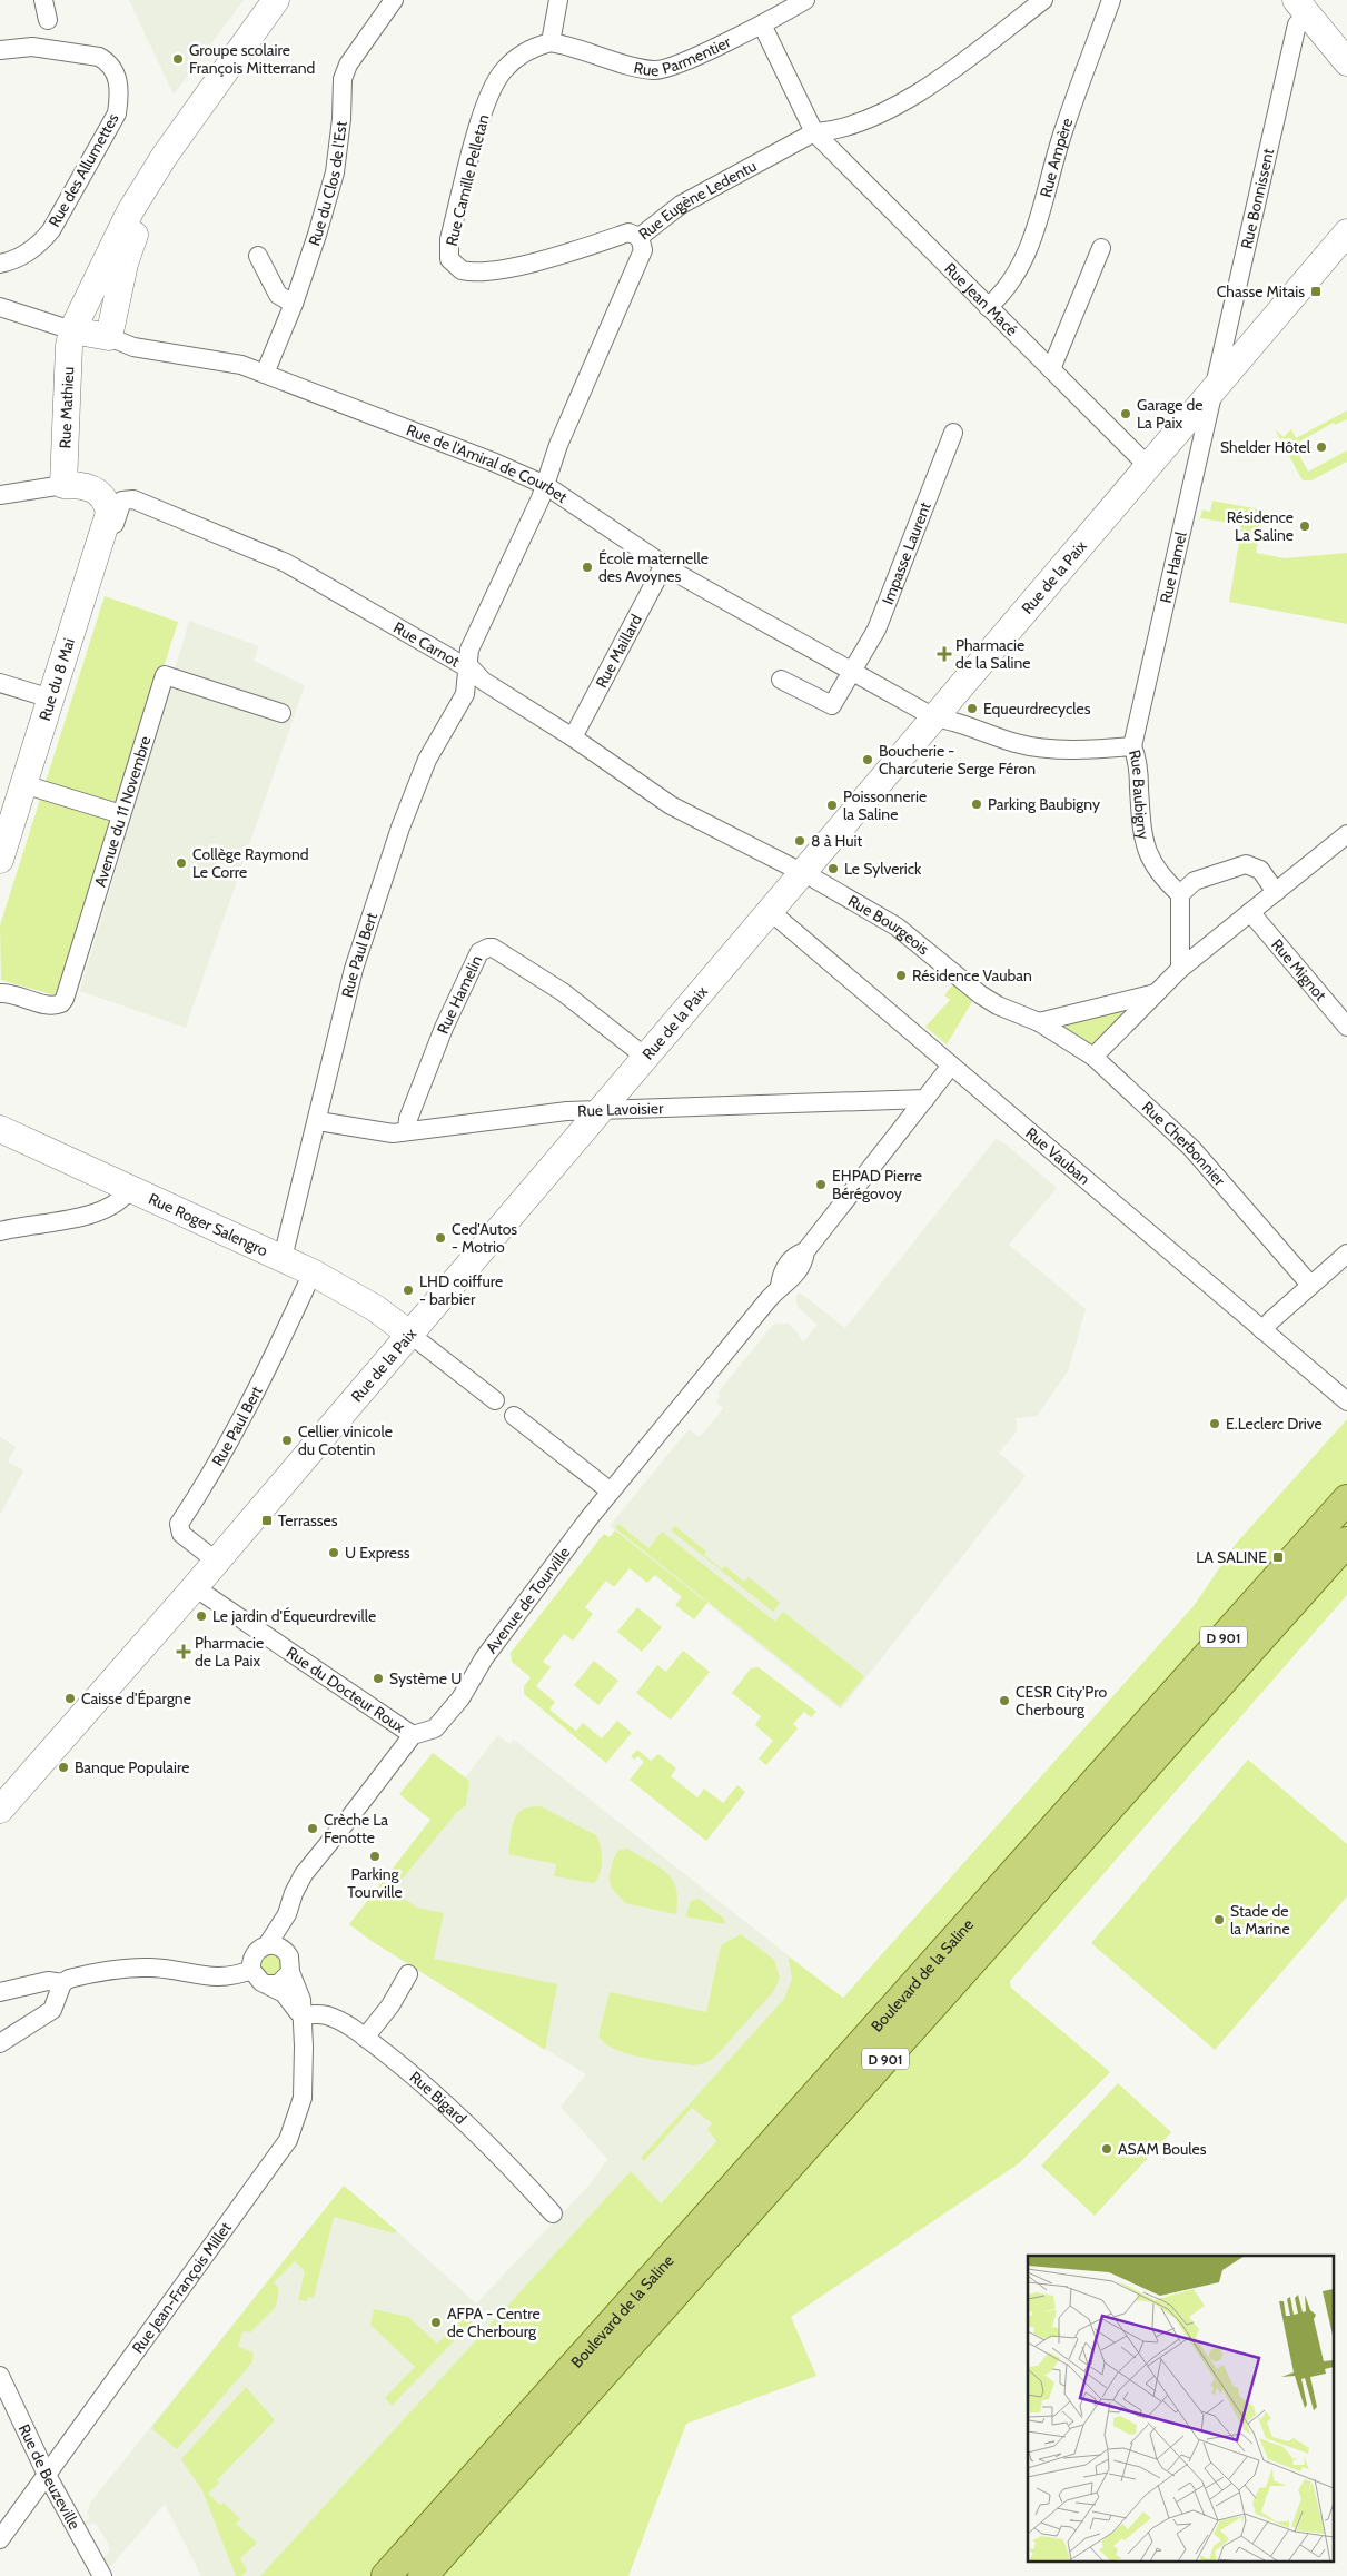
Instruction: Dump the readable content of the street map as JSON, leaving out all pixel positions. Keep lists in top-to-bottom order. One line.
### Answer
{"streets":{"main road":["Rue Mathieu","Rue de l'Amiral de Courbet","Rue de la Paix","Rue du 8 Mai","Rue Roger Salengro","D 901","Boulevard de la Saline"],"street":["Rue Parmentier","Rue Ampère","Rue des Allumettes","Rue Camille Pelletan","Rue du Clos de l'Est","Rue Bonnissent","Rue Eugène Ledentu","Rue Jean Macé","Impasse Laurent","Rue Hamel","Rue Carnot","Rue Maillard","Rue Baubigny","Avenue du 11 Novembre","Rue Bourgeois","Rue Paul Bert","Rue Mignot","Rue Hamelin","Rue Lavoisier","Rue Cherbonnier","Rue Vauban","Avenue de Tourville","Rue du Docteur Roux","Rue Bigard","Rue Jean-François Millet","Rue de Beuzeville"]},"crossings":[["Rue Parmentier","Rue Camille Pelletan"],["Rue Parmentier","Rue Jean Macé"],["Rue Ampère","Rue Jean Macé"],["Rue Camille Pelletan","Rue Eugène Ledentu"],["Rue du Clos de l'Est","Rue de l'Amiral de Courbet"],["Rue Bonnissent","Rue Hamel"],["Rue Bonnissent","Rue de la Paix"],["Rue Eugène Ledentu","Rue Jean Macé"],["Rue Eugène Ledentu","Rue de l'Amiral de Courbet"],["Rue Eugène Ledentu","Rue Carnot"],["Rue Eugène Ledentu","Rue Paul Bert"],["Rue Jean Macé","Rue de la Paix"],["Rue Mathieu","Rue de l'Amiral de Courbet"],["Rue Mathieu","Rue du 8 Mai"],["Rue de l'Amiral de Courbet","Impasse Laurent"],["Rue de l'Amiral de Courbet","Rue de la Paix"],["Rue de l'Amiral de Courbet","Rue Maillard"],["Rue de l'Amiral de Courbet","Rue Baubigny"],["Rue Hamel","Rue de la Paix"],["Rue Hamel","Rue Baubigny"],["Rue de la Paix","Rue Carnot"],["Rue de la Paix","Rue Baubigny"],["Rue de la Paix","Rue Bourgeois"],["Rue de la Paix","Rue Paul Bert"],["Rue de la Paix","Rue Hamelin"],["Rue de la Paix","Rue Lavoisier"],["Rue de la Paix","Rue Vauban"],["Rue de la Paix","Rue Roger Salengro"],["Rue de la Paix","Rue du Docteur Roux"],["Rue Carnot","Rue Maillard"],["Rue Carnot","Rue du 8 Mai"],["Rue Carnot","Rue Bourgeois"],["Rue Carnot","Rue Paul Bert"],["Rue Bourgeois","Rue Cherbonnier"],["Rue Paul Bert","Rue Lavoisier"],["Rue Paul Bert","Rue Roger Salengro"],["Rue Hamelin","Rue Lavoisier"],["Rue Lavoisier","Avenue de Tourville"],["Rue Vauban","Avenue de Tourville"],["Avenue de Tourville","Rue du Docteur Roux"],["Rue Bigard","Rue Jean-François Millet"],["Rue Jean-François Millet","Rue de Beuzeville"]],"places":{"other":["Groupe scolaire François Mitterrand","Garage de La Paix","Shelder Hôtel","Résidence La Saline","École maternelle des Avoynes","Equeurdrecycles","Boucherie - Charcuterie Serge Féron","Parking Baubigny","Poissonnerie la Saline","8 à Huit","Collège Raymond Le Corre","Le Sylverick","Résidence Vauban","EHPAD Pierre Bérégovoy","Ced'Autos - Motrio","LHD coiffure - barbier","E.Leclerc Drive","Cellier vinicole du Cotentin","U Express","Le jardin d'Équeurdreville","Système U","Caisse d'Épargne","CESR City'Pro Cherbourg","Banque Populaire","Crèche La Fenotte","Parking Tourville","Stade de la Marine","ASAM Boules","AFPA - Centre de Cherbourg"],"transit":["Chasse Mitais","Terrasses","LA SALINE"],"health":["Pharmacie de la Saline","Pharmacie de La Paix"]}}
